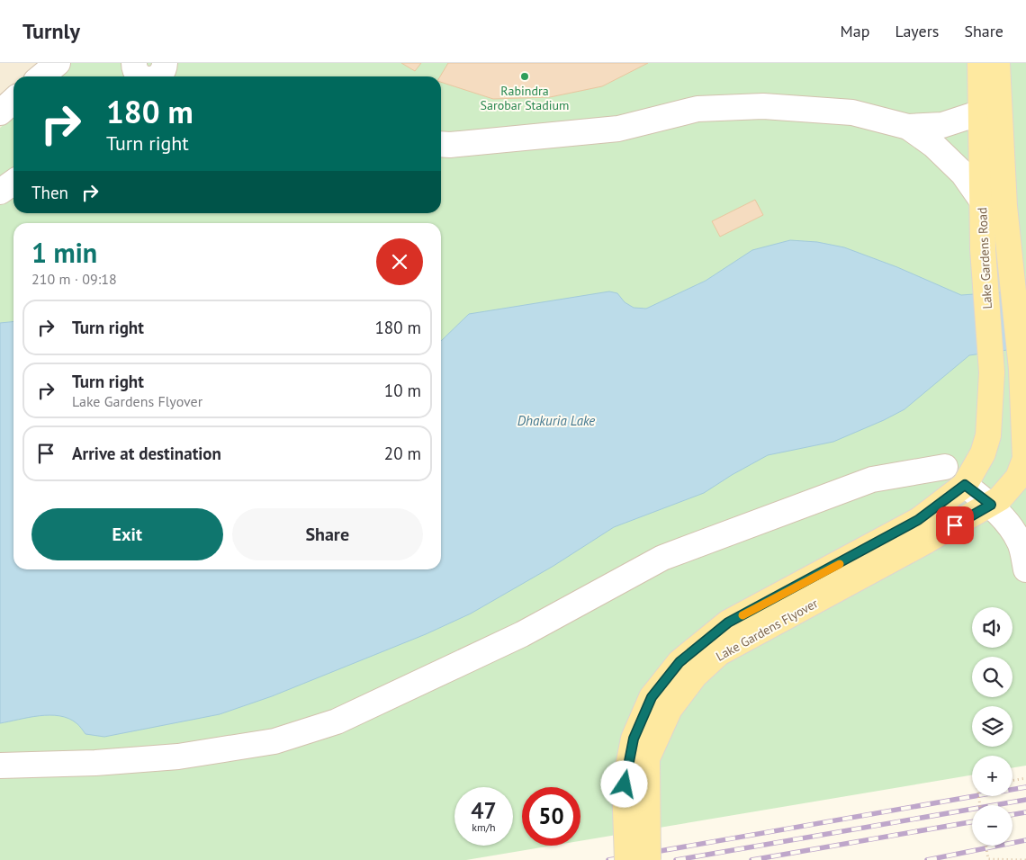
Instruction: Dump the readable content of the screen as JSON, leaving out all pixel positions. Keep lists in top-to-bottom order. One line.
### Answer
{"streets":{"main road":["Lake Gardens Road","Lake Gardens Flyover"]},"crossings":[["Lake Gardens Road","Lake Gardens Flyover"]],"water":["Dhakuria Lake"],"places":["Rabindra Sarobar Stadium"],"page":{"header":"Turnly","nav":["Map","Layers","Share"],"turn":["180 m","Turn right"],"then":"Then","heading":["1 min","210 m · 09:18"],"list":[{"name":"Turn right","value":"180 m"},{"name":"Turn right","note":"Lake Gardens Flyover","value":"10 m"},{"name":"Arrive at destination","value":"20 m"}],"buttons":["Exit","Share"],"map_buttons":["+","−"],"speed":"47 km/h","limit":"50"}}
